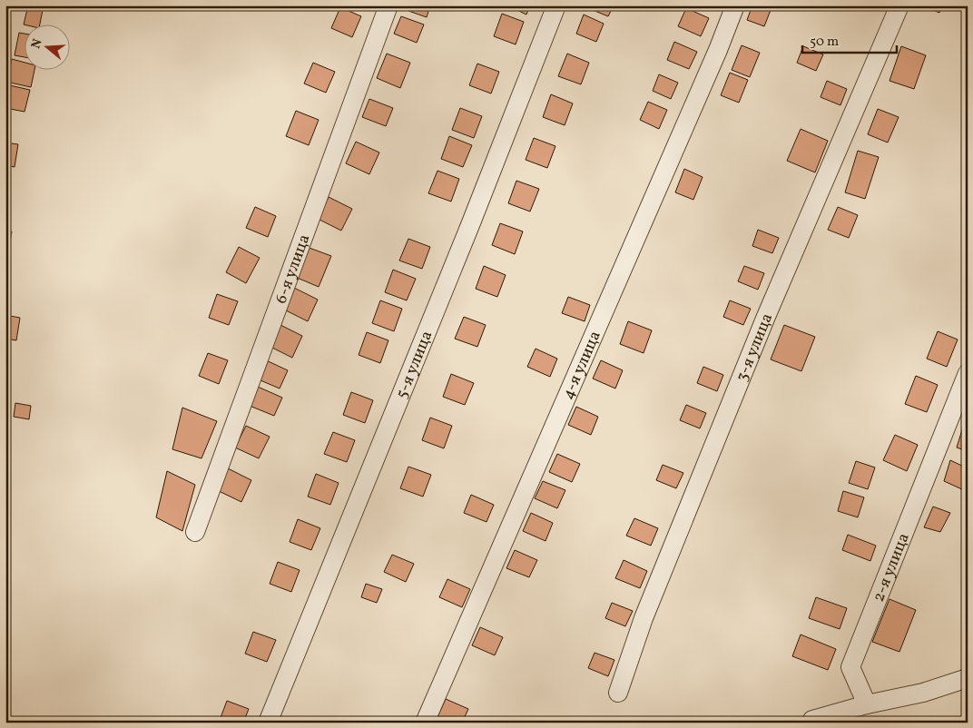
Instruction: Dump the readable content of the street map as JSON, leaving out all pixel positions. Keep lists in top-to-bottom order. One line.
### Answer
{"streets":{"street":["6-я улица","3-я улица","4-я улица","5-я улица","2-я улица"]},"scale_bar":"50 m","north":"left"}
